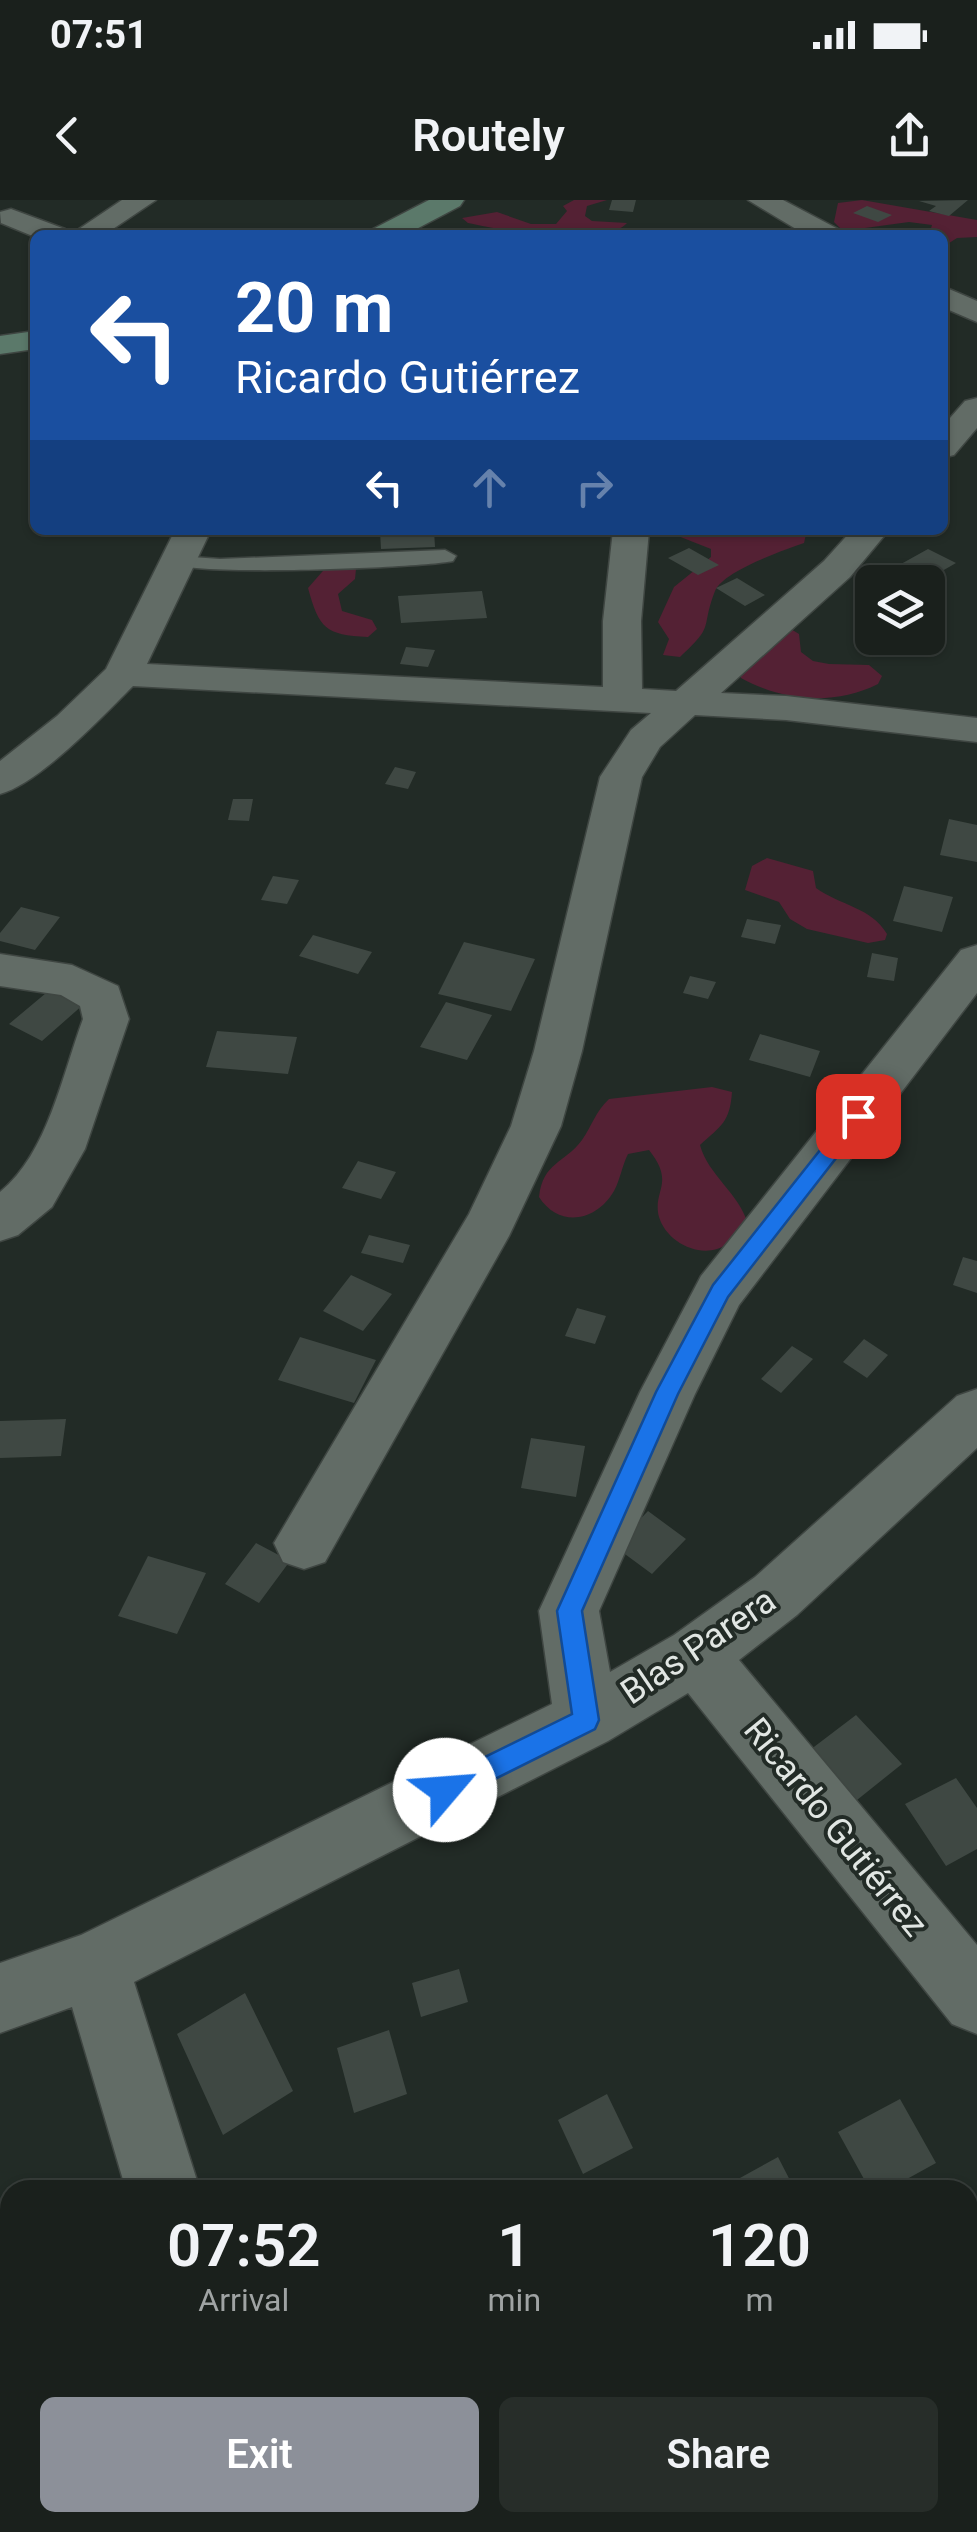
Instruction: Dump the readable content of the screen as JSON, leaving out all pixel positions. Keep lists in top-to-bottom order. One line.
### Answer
{"streets":{"street":["Blas Parera","Ricardo Gutiérrez"]},"crossings":[["Blas Parera","Ricardo Gutiérrez"]],"page":{"status":"07:51","header":"Routely","turn":["20 m","Ricardo Gutiérrez"],"eta":["07:52","Arrival","1","min","120","m"],"buttons":["Exit","Share"]}}
